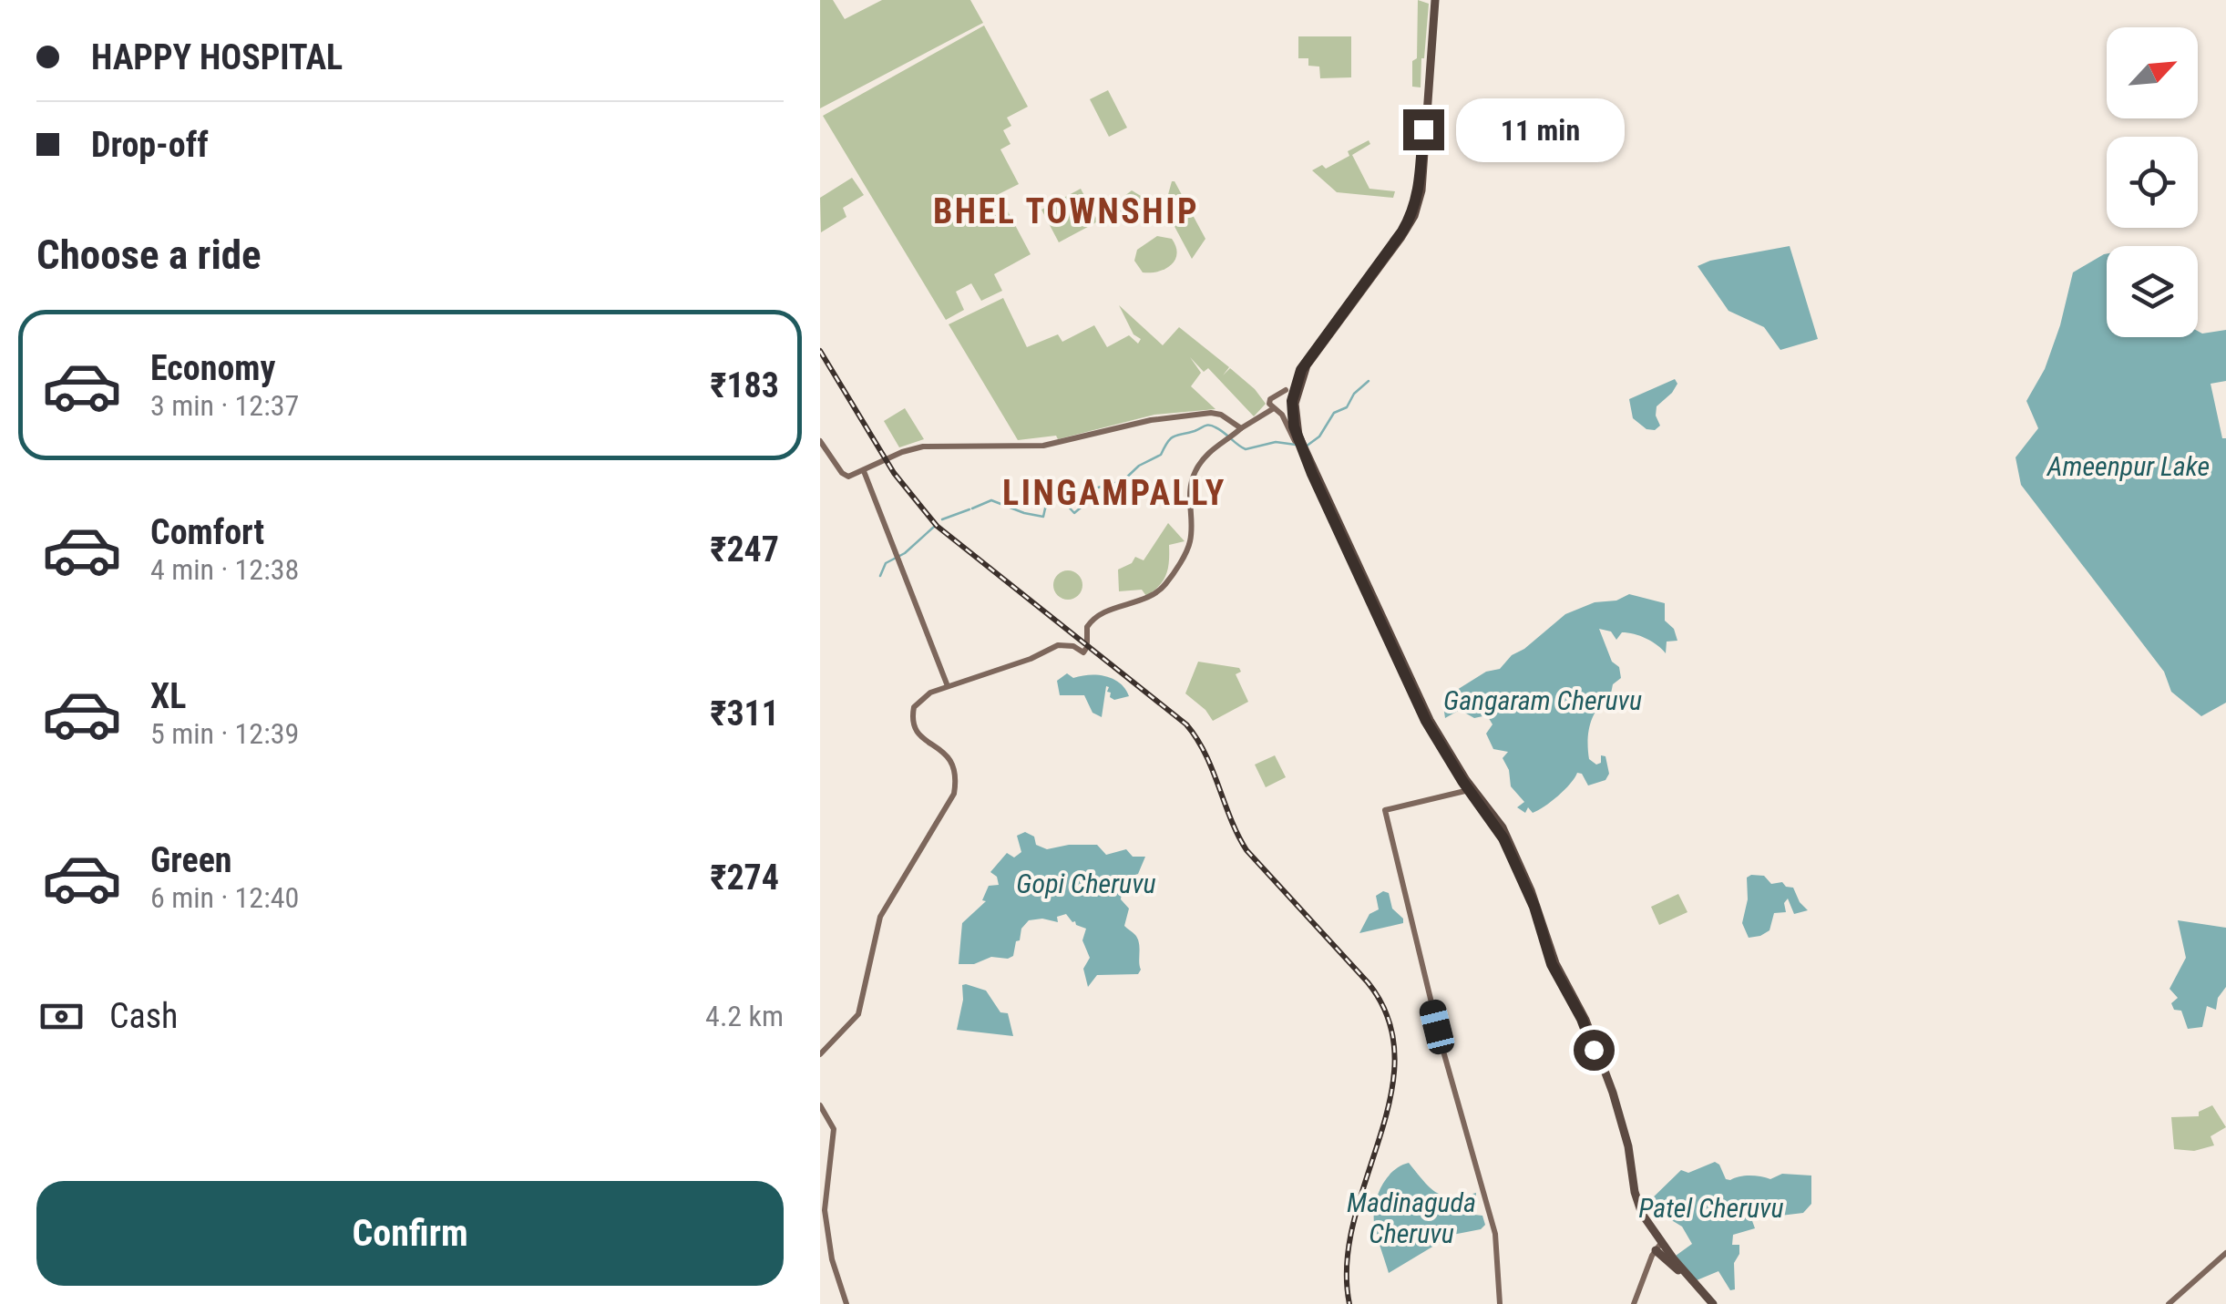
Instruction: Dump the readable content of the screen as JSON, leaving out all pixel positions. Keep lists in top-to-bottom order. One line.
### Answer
{"districts":["BHEL TOWNSHIP","LINGAMPALLY"],"water":["Ameenpur Lake","Gangaram Cheruvu","Gopi Cheruvu","Madinaguda Cheruvu","Patel Cheruvu"],"north":"top right","page":{"banner":["HAPPY HOSPITAL","Drop-off"],"bubble":"11 min","heading":"Choose a ride","list":[{"name":"Economy","note":"3 min · 12:37","value":"₹183"},{"name":"Comfort","note":"4 min · 12:38","value":"₹247"},{"name":"XL","note":"5 min · 12:39","value":"₹311"},{"name":"Green","note":"6 min · 12:40","value":"₹274"}],"pay":["Cash","4.2 km"],"buttons":"Confirm"}}
